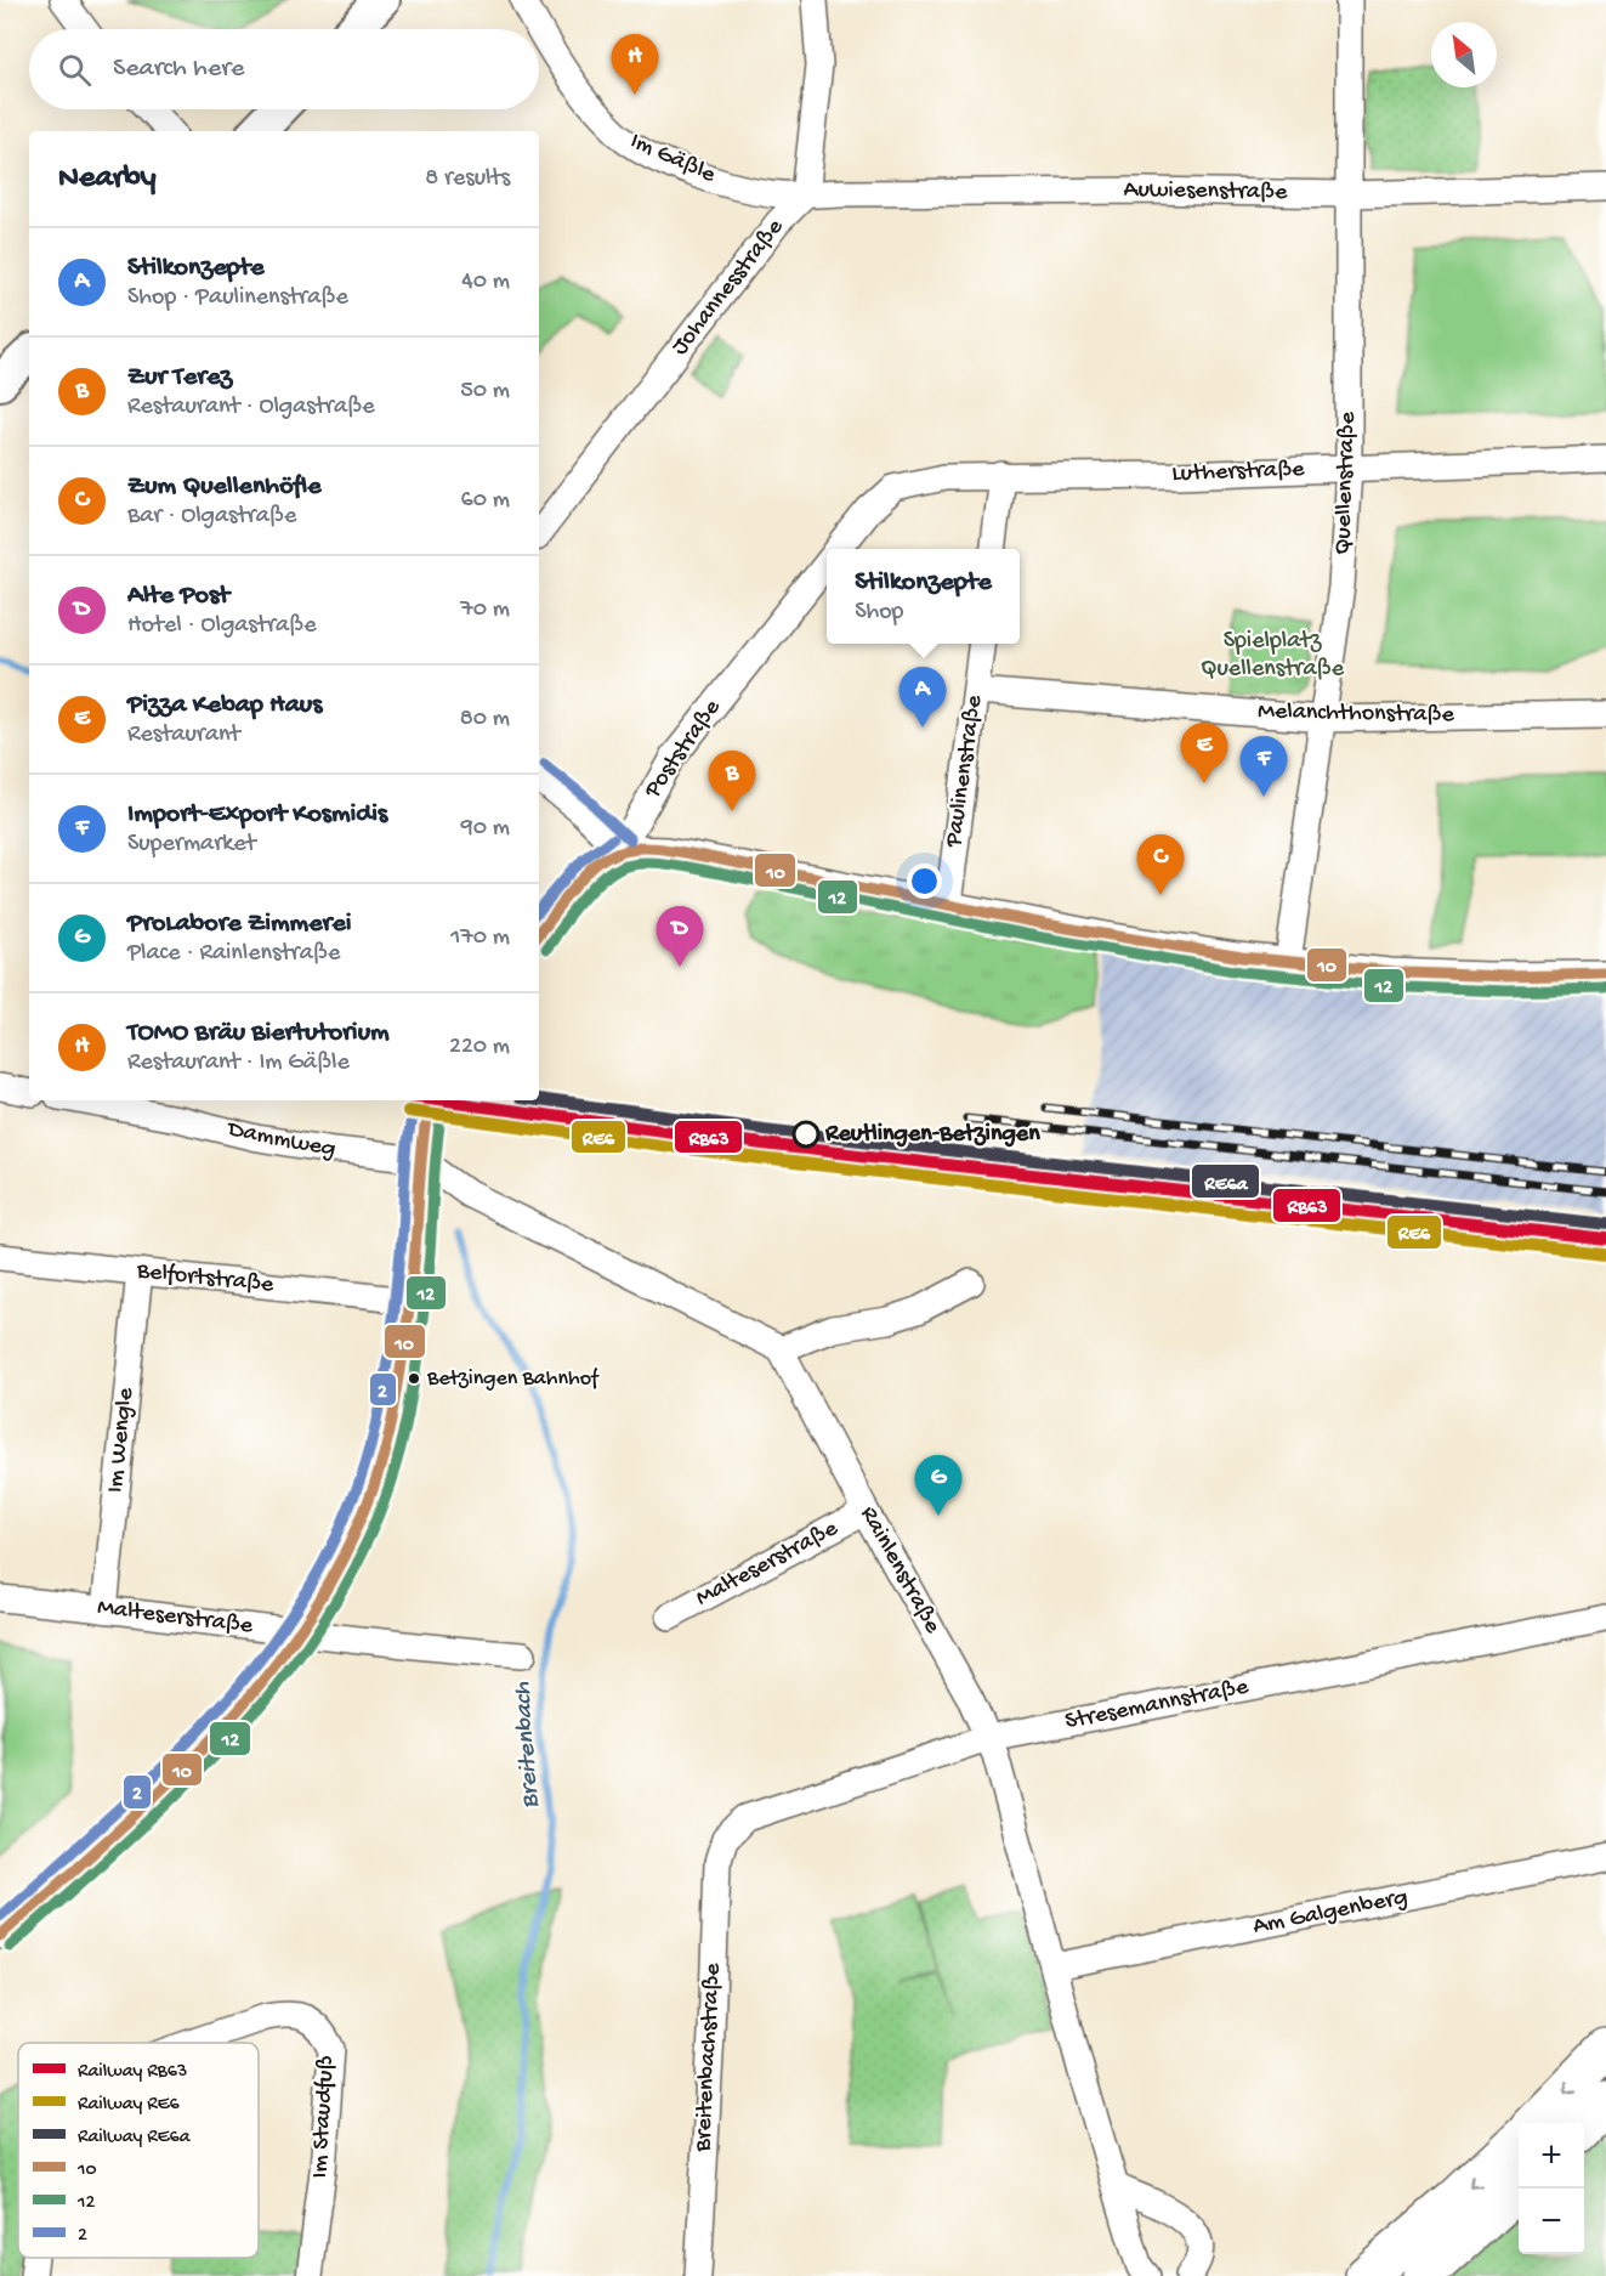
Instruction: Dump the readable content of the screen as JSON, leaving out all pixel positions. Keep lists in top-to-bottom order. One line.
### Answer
{"streets":{"street":["Im Gäßle","Auwiesenstraße","Johannesstraße","Lutherstraße","Quellenstraße","Melanchthonstraße","Poststraße","Paulinenstraße","Dammweg","Belfortstraße","Im Wengle","Malteserstraße","Rainlenstraße","Stresemannstraße","Am Galgenberg","Breitenbachstraße","Im Staudfuß"]},"crossings":[["Im Gäßle","Auwiesenstraße"],["Im Gäßle","Johannesstraße"],["Auwiesenstraße","Johannesstraße"],["Auwiesenstraße","Quellenstraße"],["Lutherstraße","Quellenstraße"],["Lutherstraße","Poststraße"],["Quellenstraße","Melanchthonstraße"],["Melanchthonstraße","Paulinenstraße"],["Belfortstraße","Im Wengle"],["Im Wengle","Malteserstraße"],["Malteserstraße","Rainlenstraße"],["Rainlenstraße","Stresemannstraße"],["Rainlenstraße","Am Galgenberg"],["Stresemannstraße","Breitenbachstraße"]],"water":["Breitenbach"],"parks":["Spielplatz Quellenstraße"],"places":["Reutlingen-Betzingen","Betzingen Bahnhof"],"lines":["transit line 2","transit line 10","transit line 12","rail line RE6a","rail line RB63","rail line RE6"],"legend":["Railway RB63","Railway RE6","Railway RE6a","10","12","2"],"north":"top left","page":{"search":"Search here","pins":["H","A","E","F","B","C","D","G"],"heading":["Nearby","8 results"],"list":[{"mark":"A","name":"Stilkonzepte","note":"Shop · Paulinenstraße","value":"40 m"},{"mark":"B","name":"Zur Terez","note":"Restaurant · Olgastraße","value":"50 m"},{"mark":"C","name":"Zum Quellenhöfle","note":"Bar · Olgastraße","value":"60 m"},{"mark":"D","name":"Alte Post","note":"Hotel · Olgastraße","value":"70 m"},{"mark":"E","name":"Pizza Kebap Haus","note":"Restaurant","value":"80 m"},{"mark":"F","name":"Import-Export Kosmidis","note":"Supermarket","value":"90 m"},{"mark":"G","name":"ProLabore Zimmerei","note":"Place · Rainlenstraße","value":"170 m"},{"mark":"H","name":"TOMO Bräu Biertutorium","note":"Restaurant · Im Gäßle","value":"220 m"}],"popup":["Stilkonzepte","Shop"],"map_buttons":["+","−"]}}
